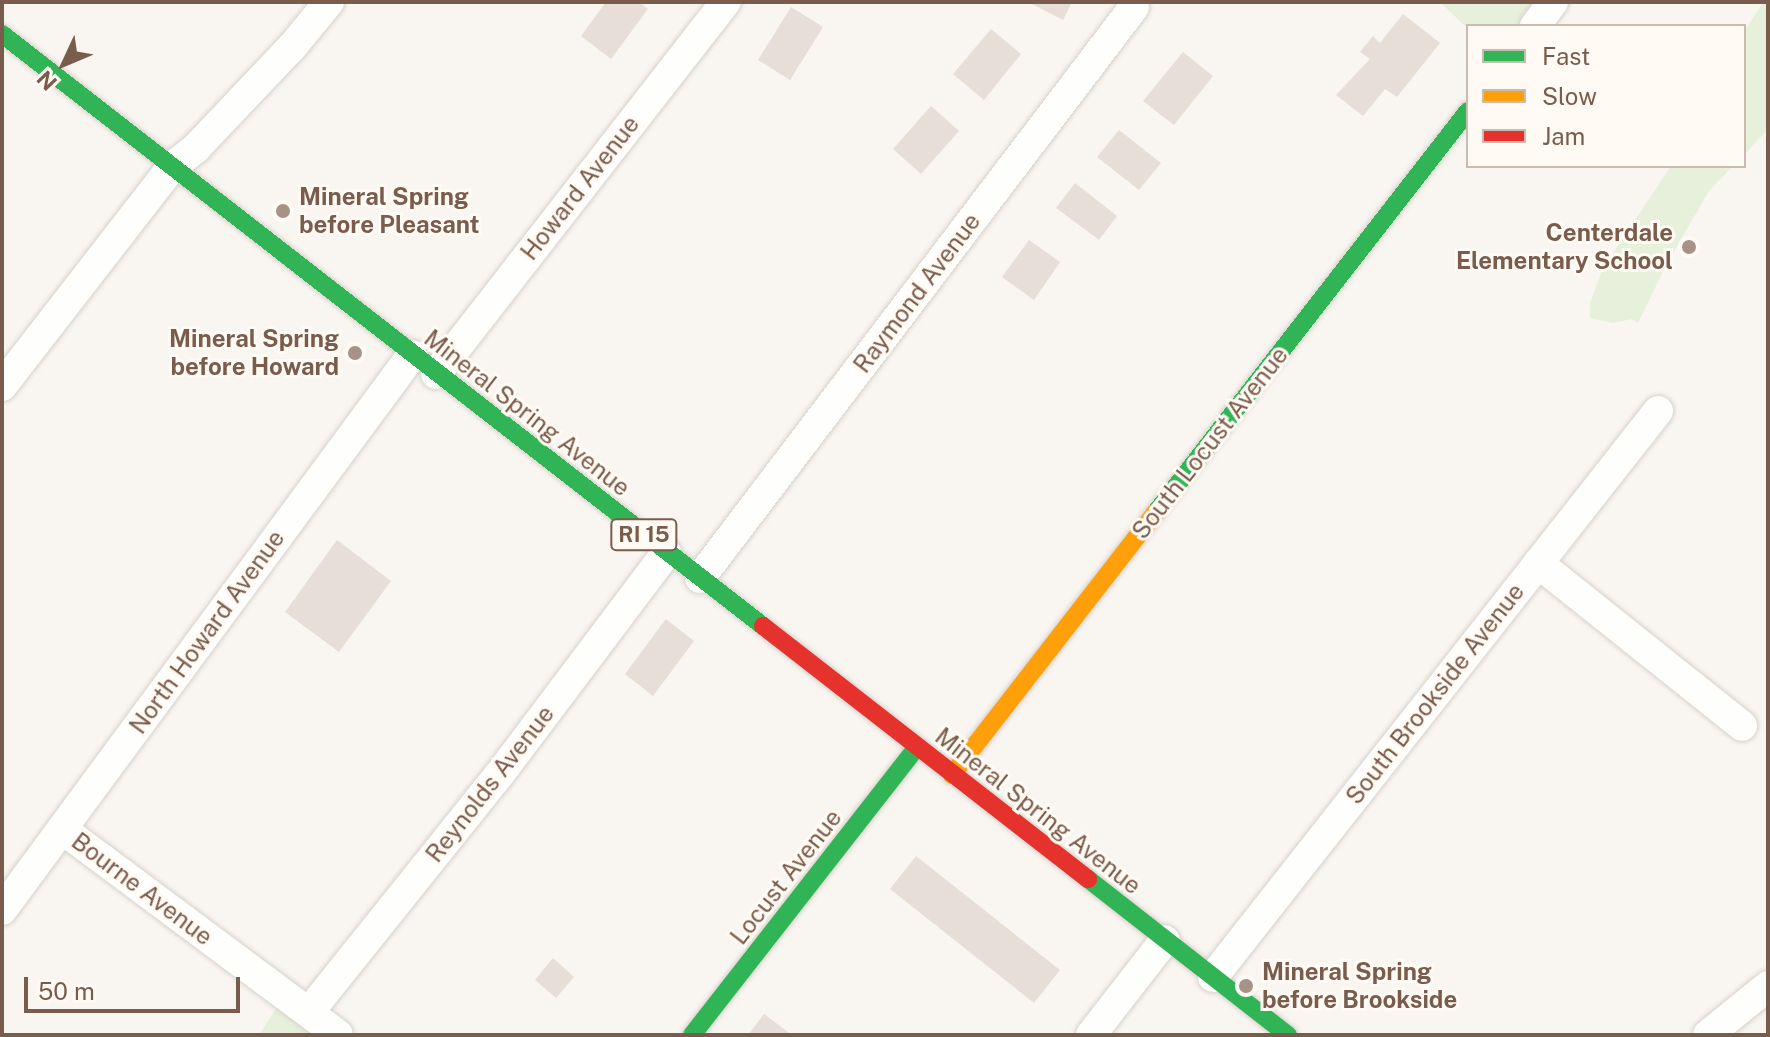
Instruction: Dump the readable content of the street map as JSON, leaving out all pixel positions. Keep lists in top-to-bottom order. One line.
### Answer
{"streets":{"main road":["Mineral Spring Avenue","South Locust Avenue","RI 15","Locust Avenue"],"street":["Howard Avenue","Raymond Avenue","North Howard Avenue","South Brookside Avenue","Reynolds Avenue","Bourne Avenue"]},"crossings":[["Howard Avenue","Mineral Spring Avenue"],["Raymond Avenue","Mineral Spring Avenue"],["Mineral Spring Avenue","South Locust Avenue"],["Mineral Spring Avenue","North Howard Avenue"],["Mineral Spring Avenue","South Brookside Avenue"],["Mineral Spring Avenue","Reynolds Avenue"],["Mineral Spring Avenue","Locust Avenue"],["North Howard Avenue","Bourne Avenue"],["Reynolds Avenue","Bourne Avenue"]],"places":["Mineral Spring before Pleasant","Centerdale Elementary School","Mineral Spring before Howard","Mineral Spring before Brookside"],"legend":["Fast","Slow","Jam"],"scale_bar":"50 m","north":"bottom left"}
